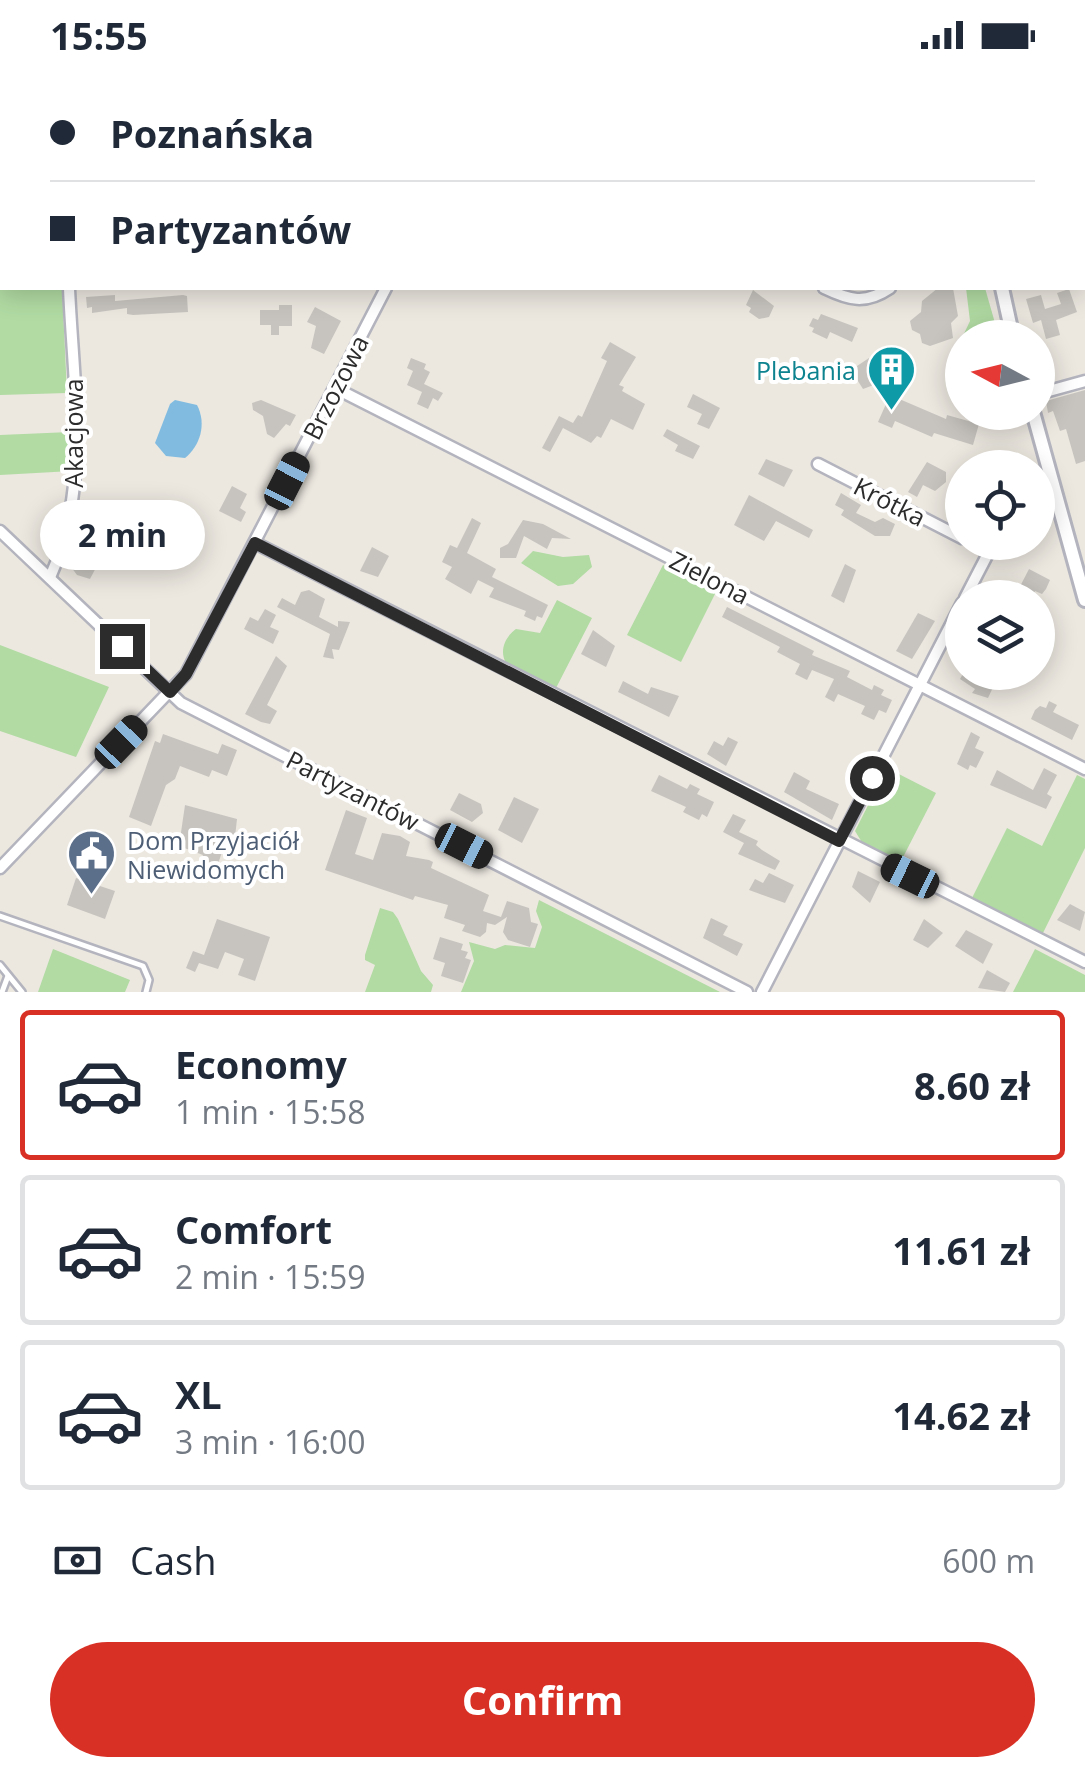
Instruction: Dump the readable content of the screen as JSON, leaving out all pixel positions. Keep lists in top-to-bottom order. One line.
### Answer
{"streets":{"street":["Brzozowa","Akacjowa","Krótka","Zielona","Partyzantów"]},"crossings":[["Brzozowa","Zielona"],["Brzozowa","Partyzantów"],["Akacjowa","Partyzantów"]],"places":{"building":["Plebania"],"public building":["Dom Przyjaciół Niewidomych"]},"north":"left","page":{"status":"15:55","banner":["Poznańska","Partyzantów"],"bubble":"2 min","list":[{"name":"Economy","note":"1 min · 15:58","value":"8.60 zł"},{"name":"Comfort","note":"2 min · 15:59","value":"11.61 zł"},{"name":"XL","note":"3 min · 16:00","value":"14.62 zł"}],"pay":["Cash","600 m"],"buttons":"Confirm"}}
